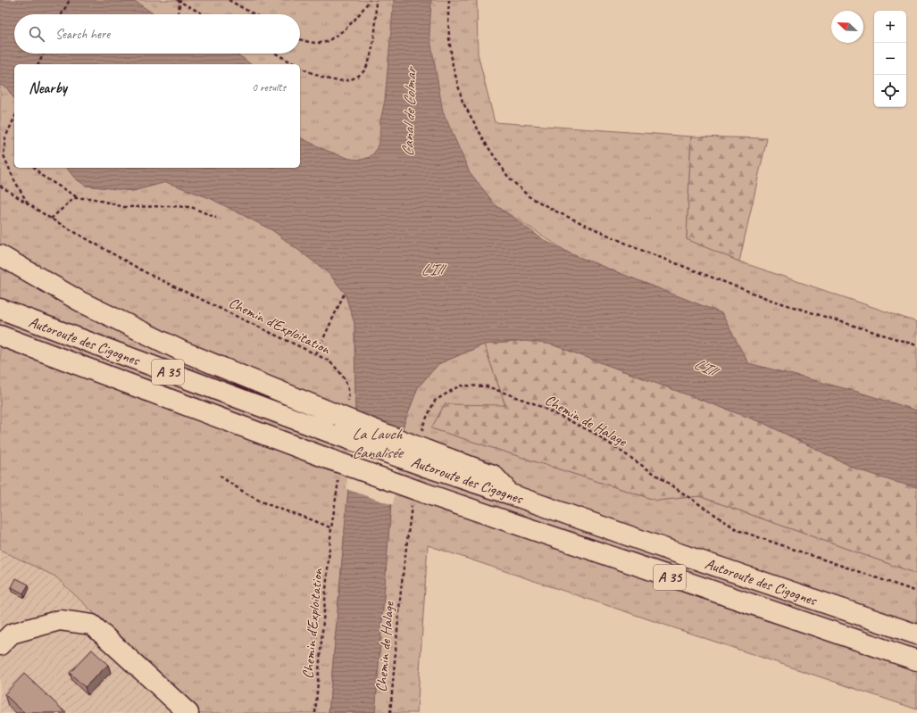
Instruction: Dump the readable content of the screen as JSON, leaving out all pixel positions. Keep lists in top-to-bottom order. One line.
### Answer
{"streets":{"main road":["Autoroute des Cigognes","A 35"],"path":["Chemin d'Exploitation","Chemin de Halage"]},"crossings":[["Chemin d'Exploitation","Autoroute des Cigognes"]],"water":["Canal de Colmar","L'Ill","La Lauch Canalisée"],"north":"top left","page":{"map_buttons":["+","−"],"search":"Search here","heading":["Nearby","0 results"]}}
